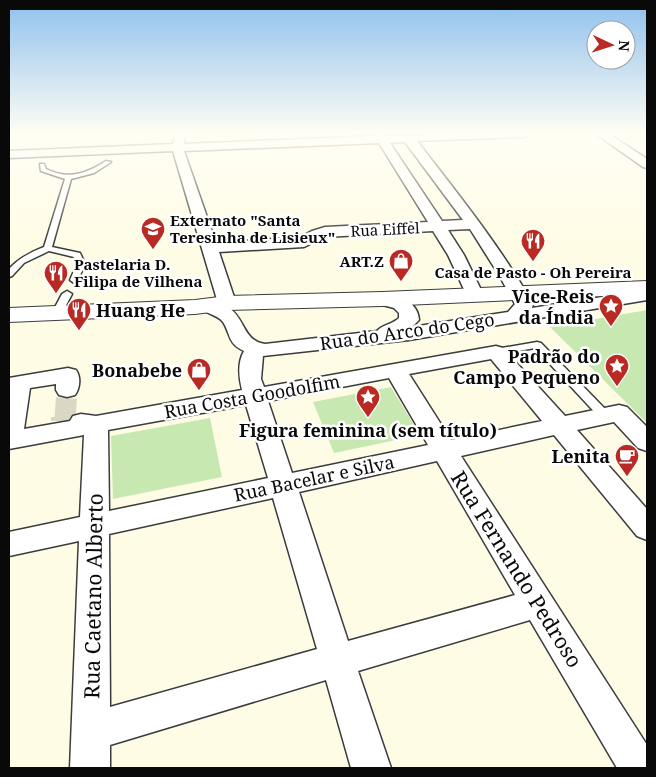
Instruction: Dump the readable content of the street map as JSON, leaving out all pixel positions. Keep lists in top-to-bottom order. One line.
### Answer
{"streets":{"street":["Rua Eiffel","Rua do Arco do Cego","Rua Costa Goodolfim","Rua Bacelar e Silva","Rua Fernando Pedroso","Rua Caetano Alberto"]},"crossings":[["Rua Costa Goodolfim","Rua Fernando Pedroso"],["Rua Costa Goodolfim","Rua Caetano Alberto"],["Rua Bacelar e Silva","Rua Fernando Pedroso"],["Rua Bacelar e Silva","Rua Caetano Alberto"]],"places":{"school or university":["Externato \"Santa Teresinha de Lisieux\""],"restaurant":["Casa de Pasto - Oh Pereira","Pastelaria D. Filipa de Vilhena","Huang He"],"shop":["ART.Z","Bonabebe"],"place":["Vice-Reis da Índia","Padrão do Campo Pequeno","Figura feminina (sem título)"],"cafe":["Lenita"]},"north":"right"}
